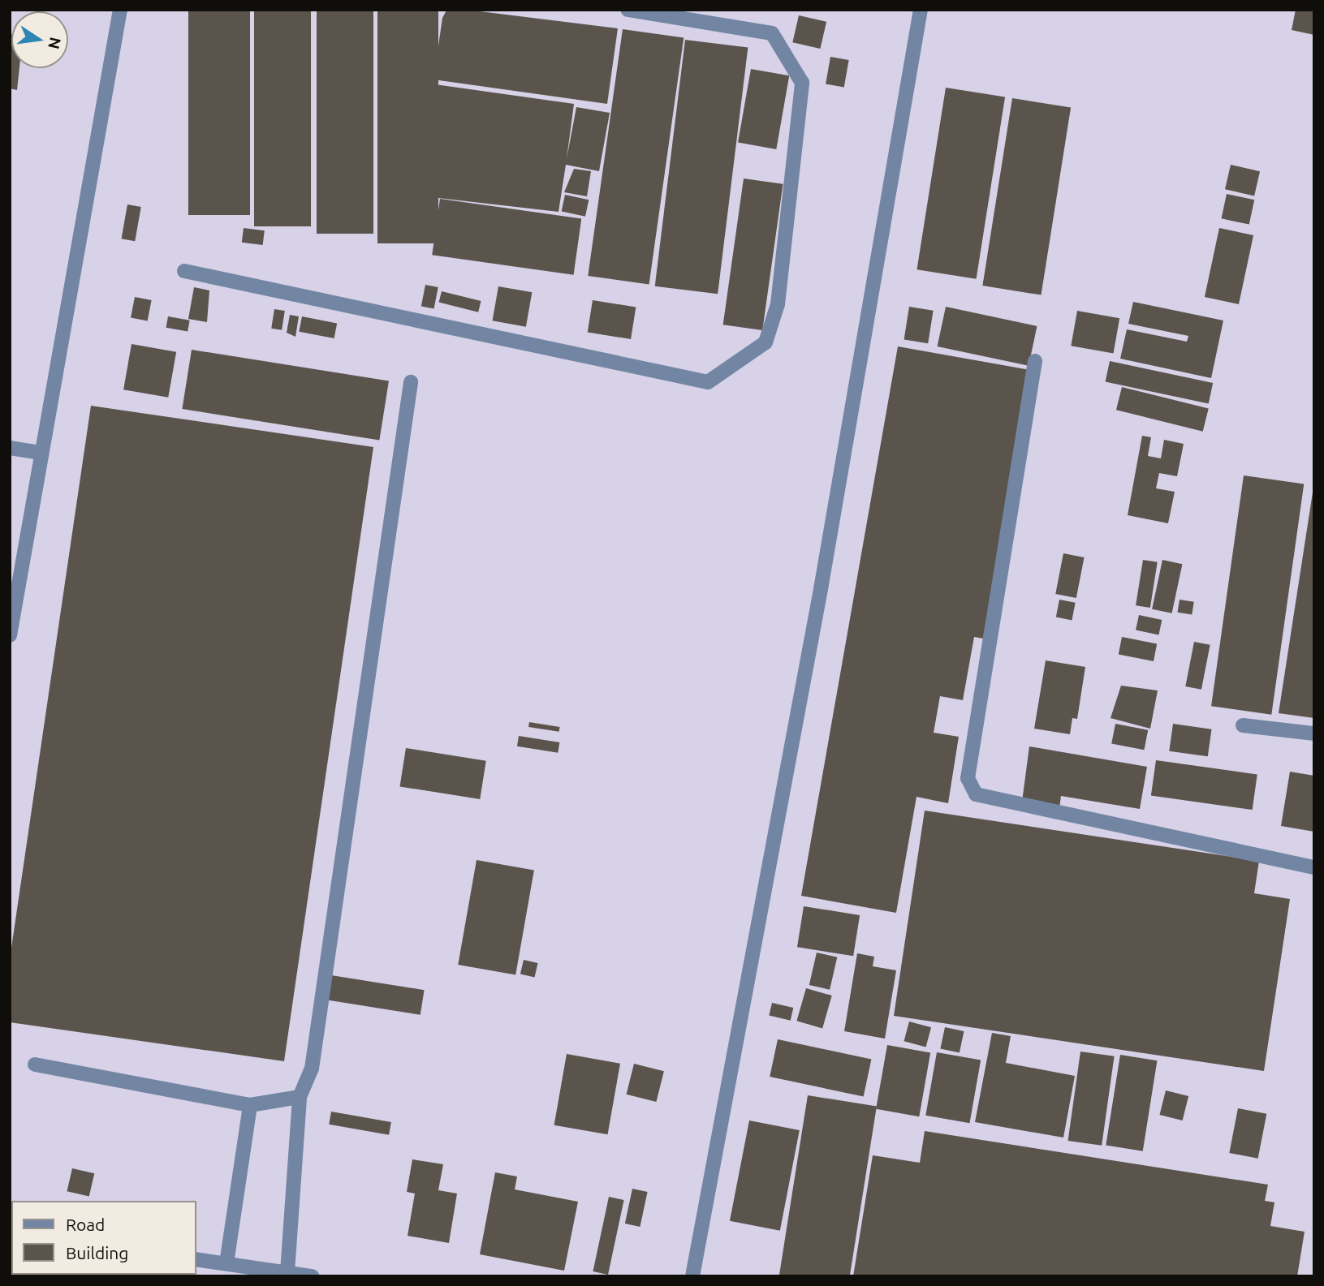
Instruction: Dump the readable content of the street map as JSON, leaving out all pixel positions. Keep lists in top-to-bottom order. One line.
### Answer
{"legend":["Road","Building"],"north":"right"}
